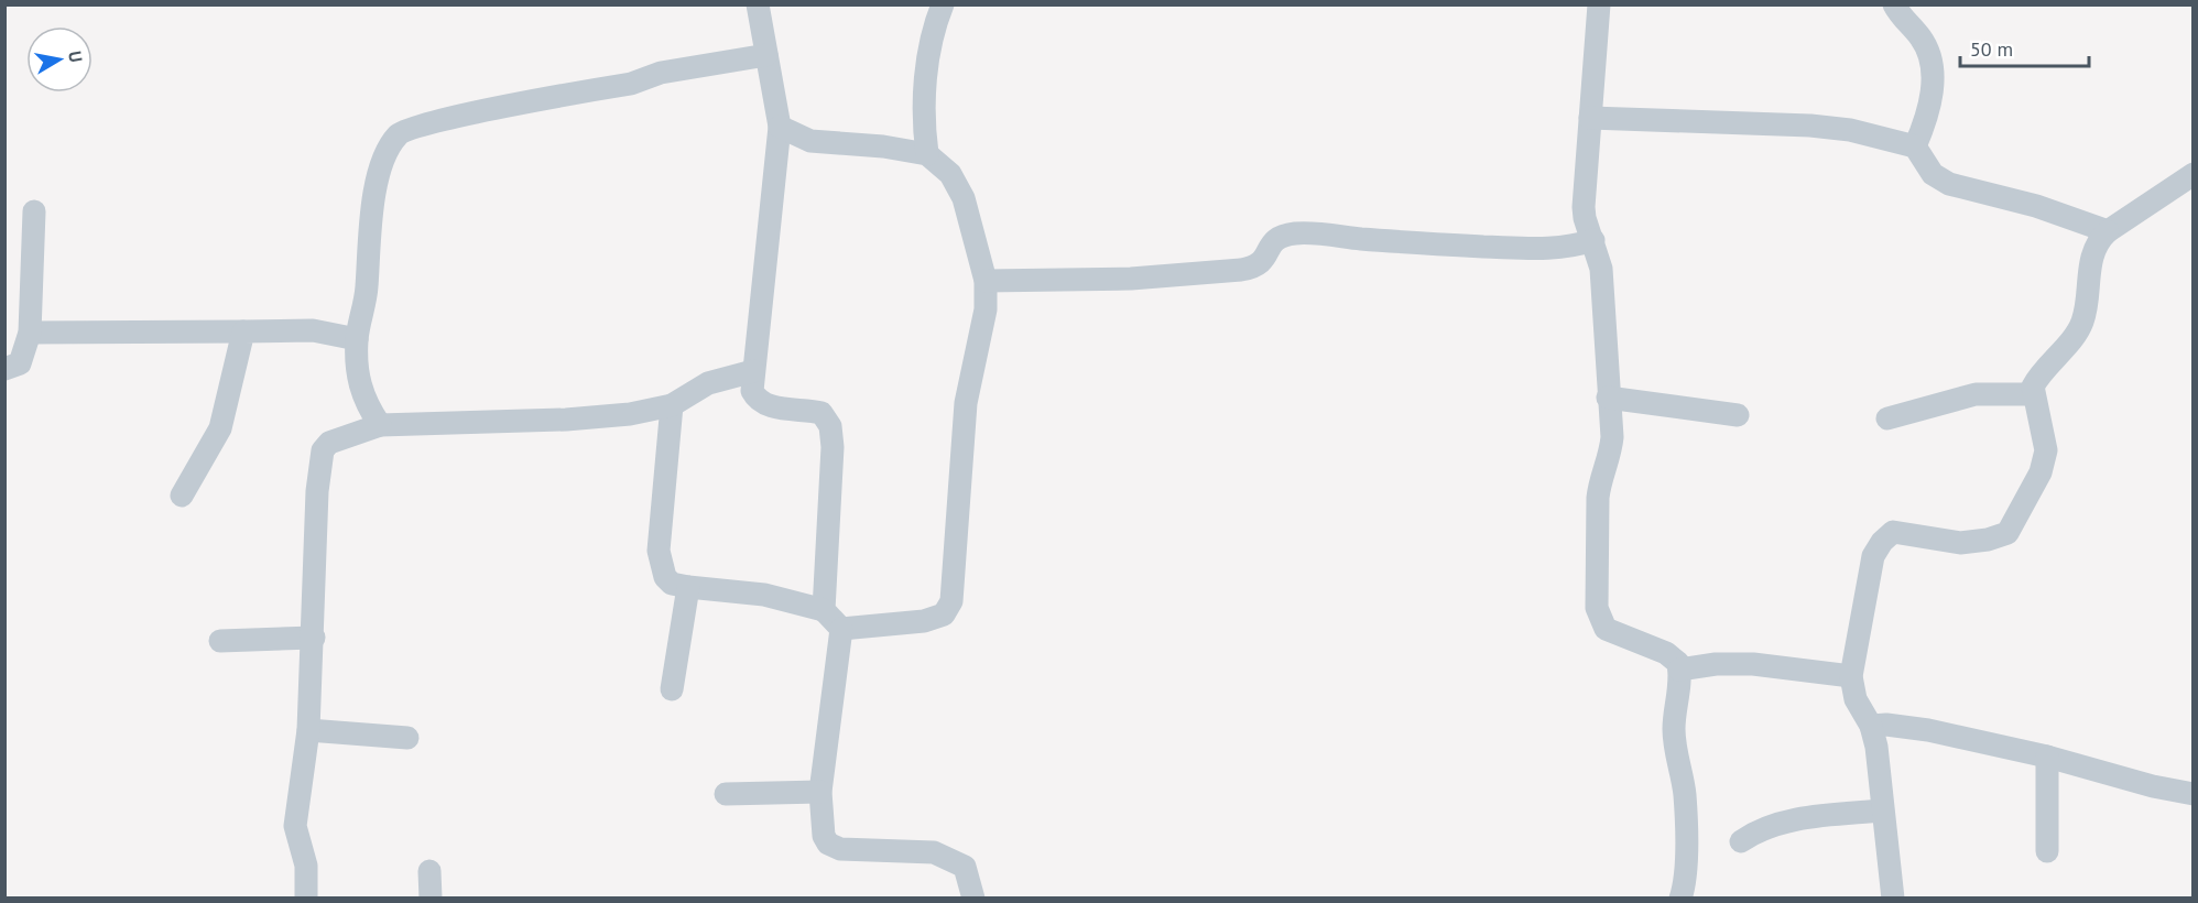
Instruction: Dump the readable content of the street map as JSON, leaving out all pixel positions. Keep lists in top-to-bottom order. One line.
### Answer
{"scale_bar":"50 m","north":"right"}
